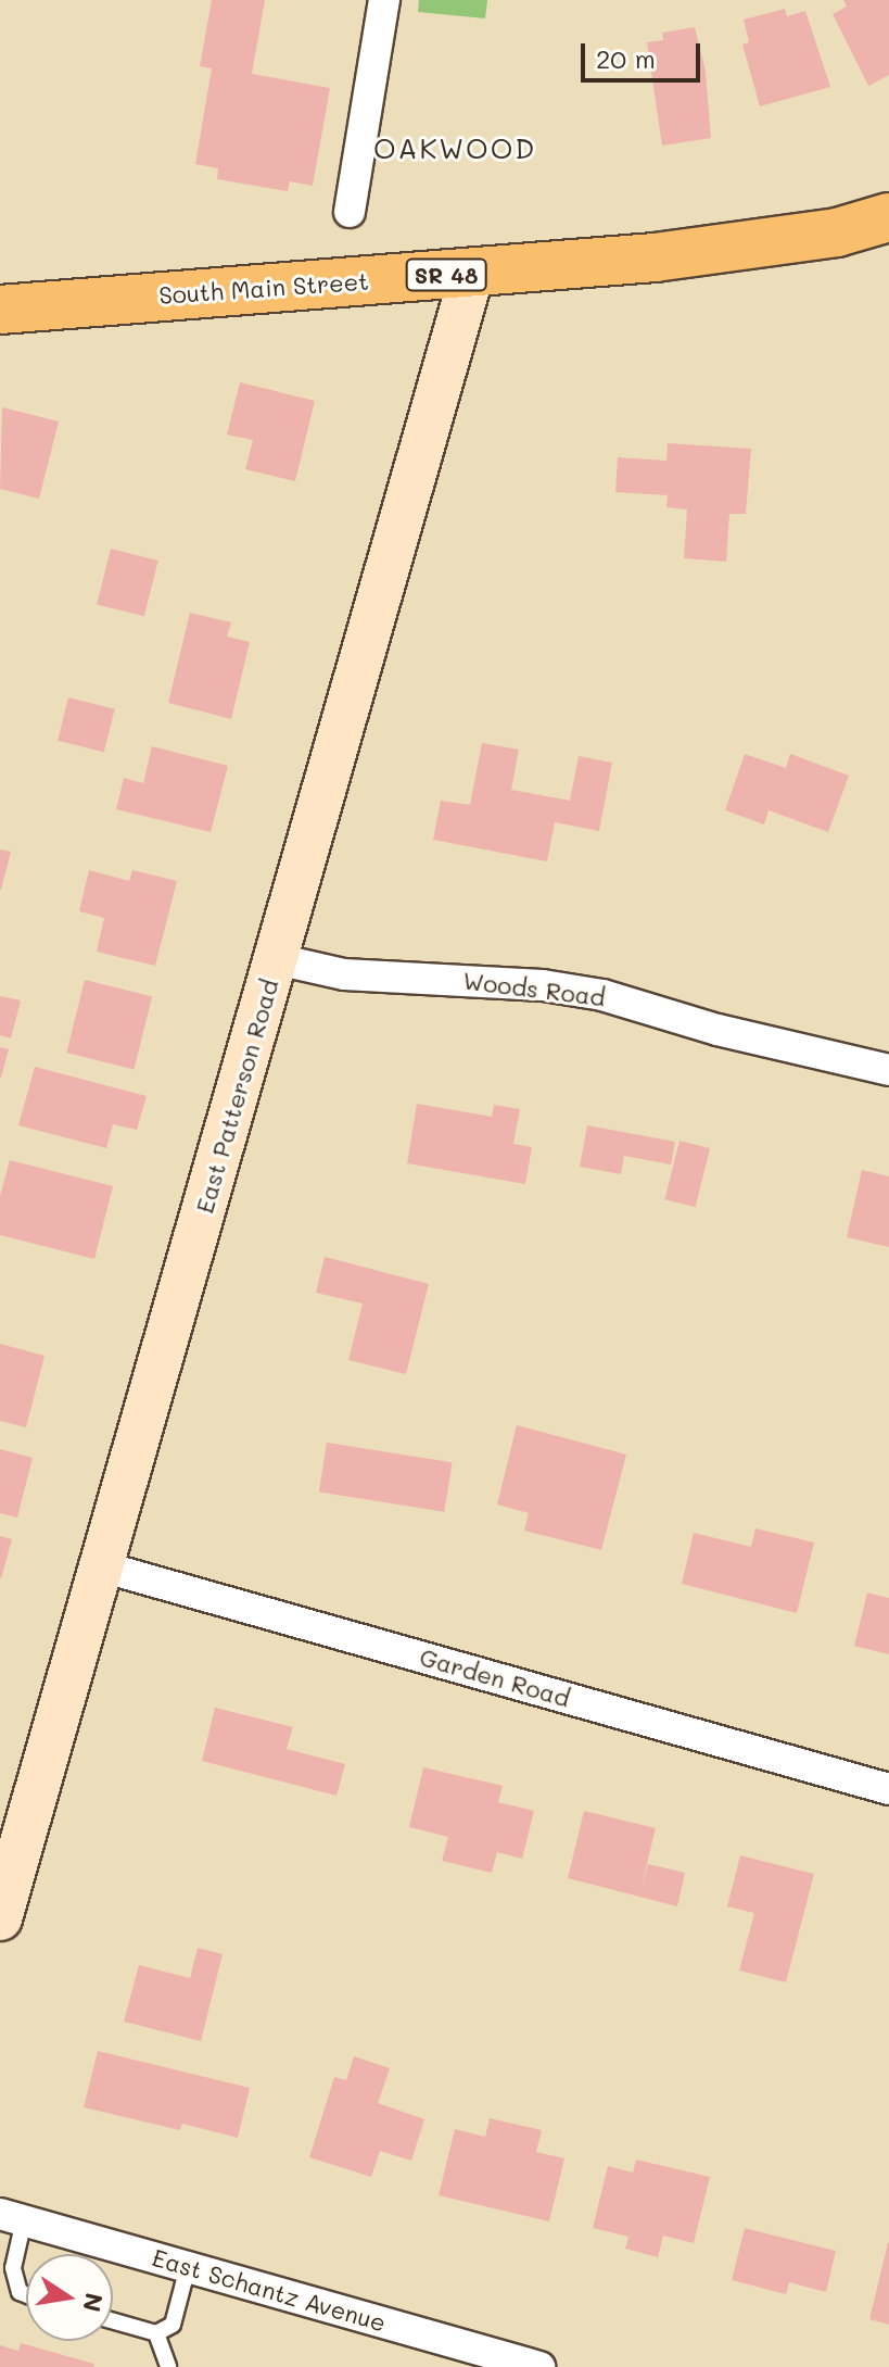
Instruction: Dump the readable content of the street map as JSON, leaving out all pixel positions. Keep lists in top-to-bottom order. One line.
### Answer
{"streets":{"main road":["SR 48","South Main Street","East Patterson Road"],"street":["Woods Road","Garden Road","East Schantz Avenue"]},"crossings":[["South Main Street","East Patterson Road"],["Woods Road","East Patterson Road"],["East Patterson Road","Garden Road"]],"districts":["OAKWOOD"],"scale_bar":"20 m","north":"right"}
